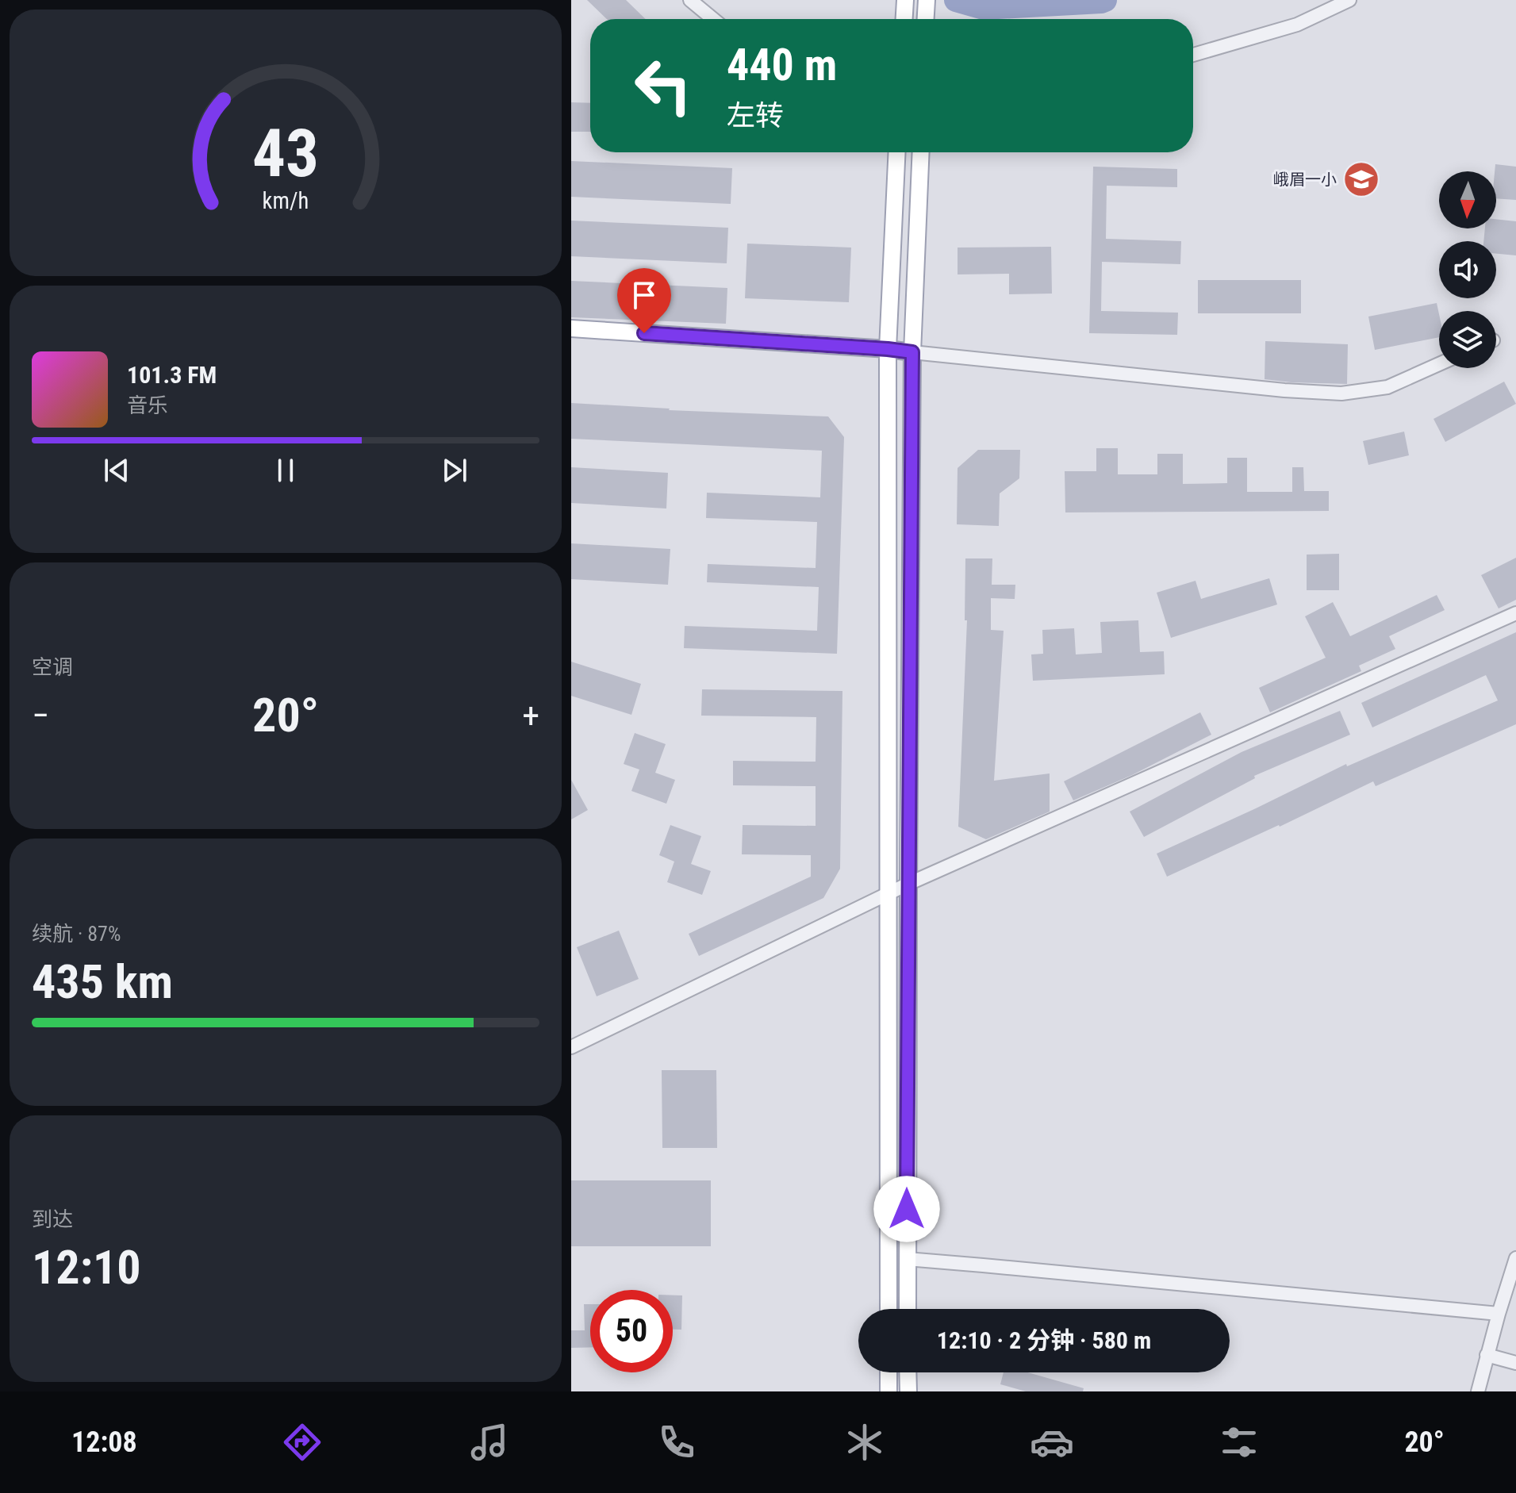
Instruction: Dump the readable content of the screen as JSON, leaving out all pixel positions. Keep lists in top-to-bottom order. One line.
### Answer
{"places":{"school or university":["峨眉一小"]},"north":"bottom","page":{"turn":["440 m","左转"],"song":["101.3 FM","音乐"],"tile":["空调",["续航 · 87%","435 km"],["到达","12:10"]],"heat":["−","20°","+"],"limit":"50","trip":"12:10 · 2 分钟 · 580 m","tabs":["12:08","20°"],"gauge":["43","km/h"]}}
